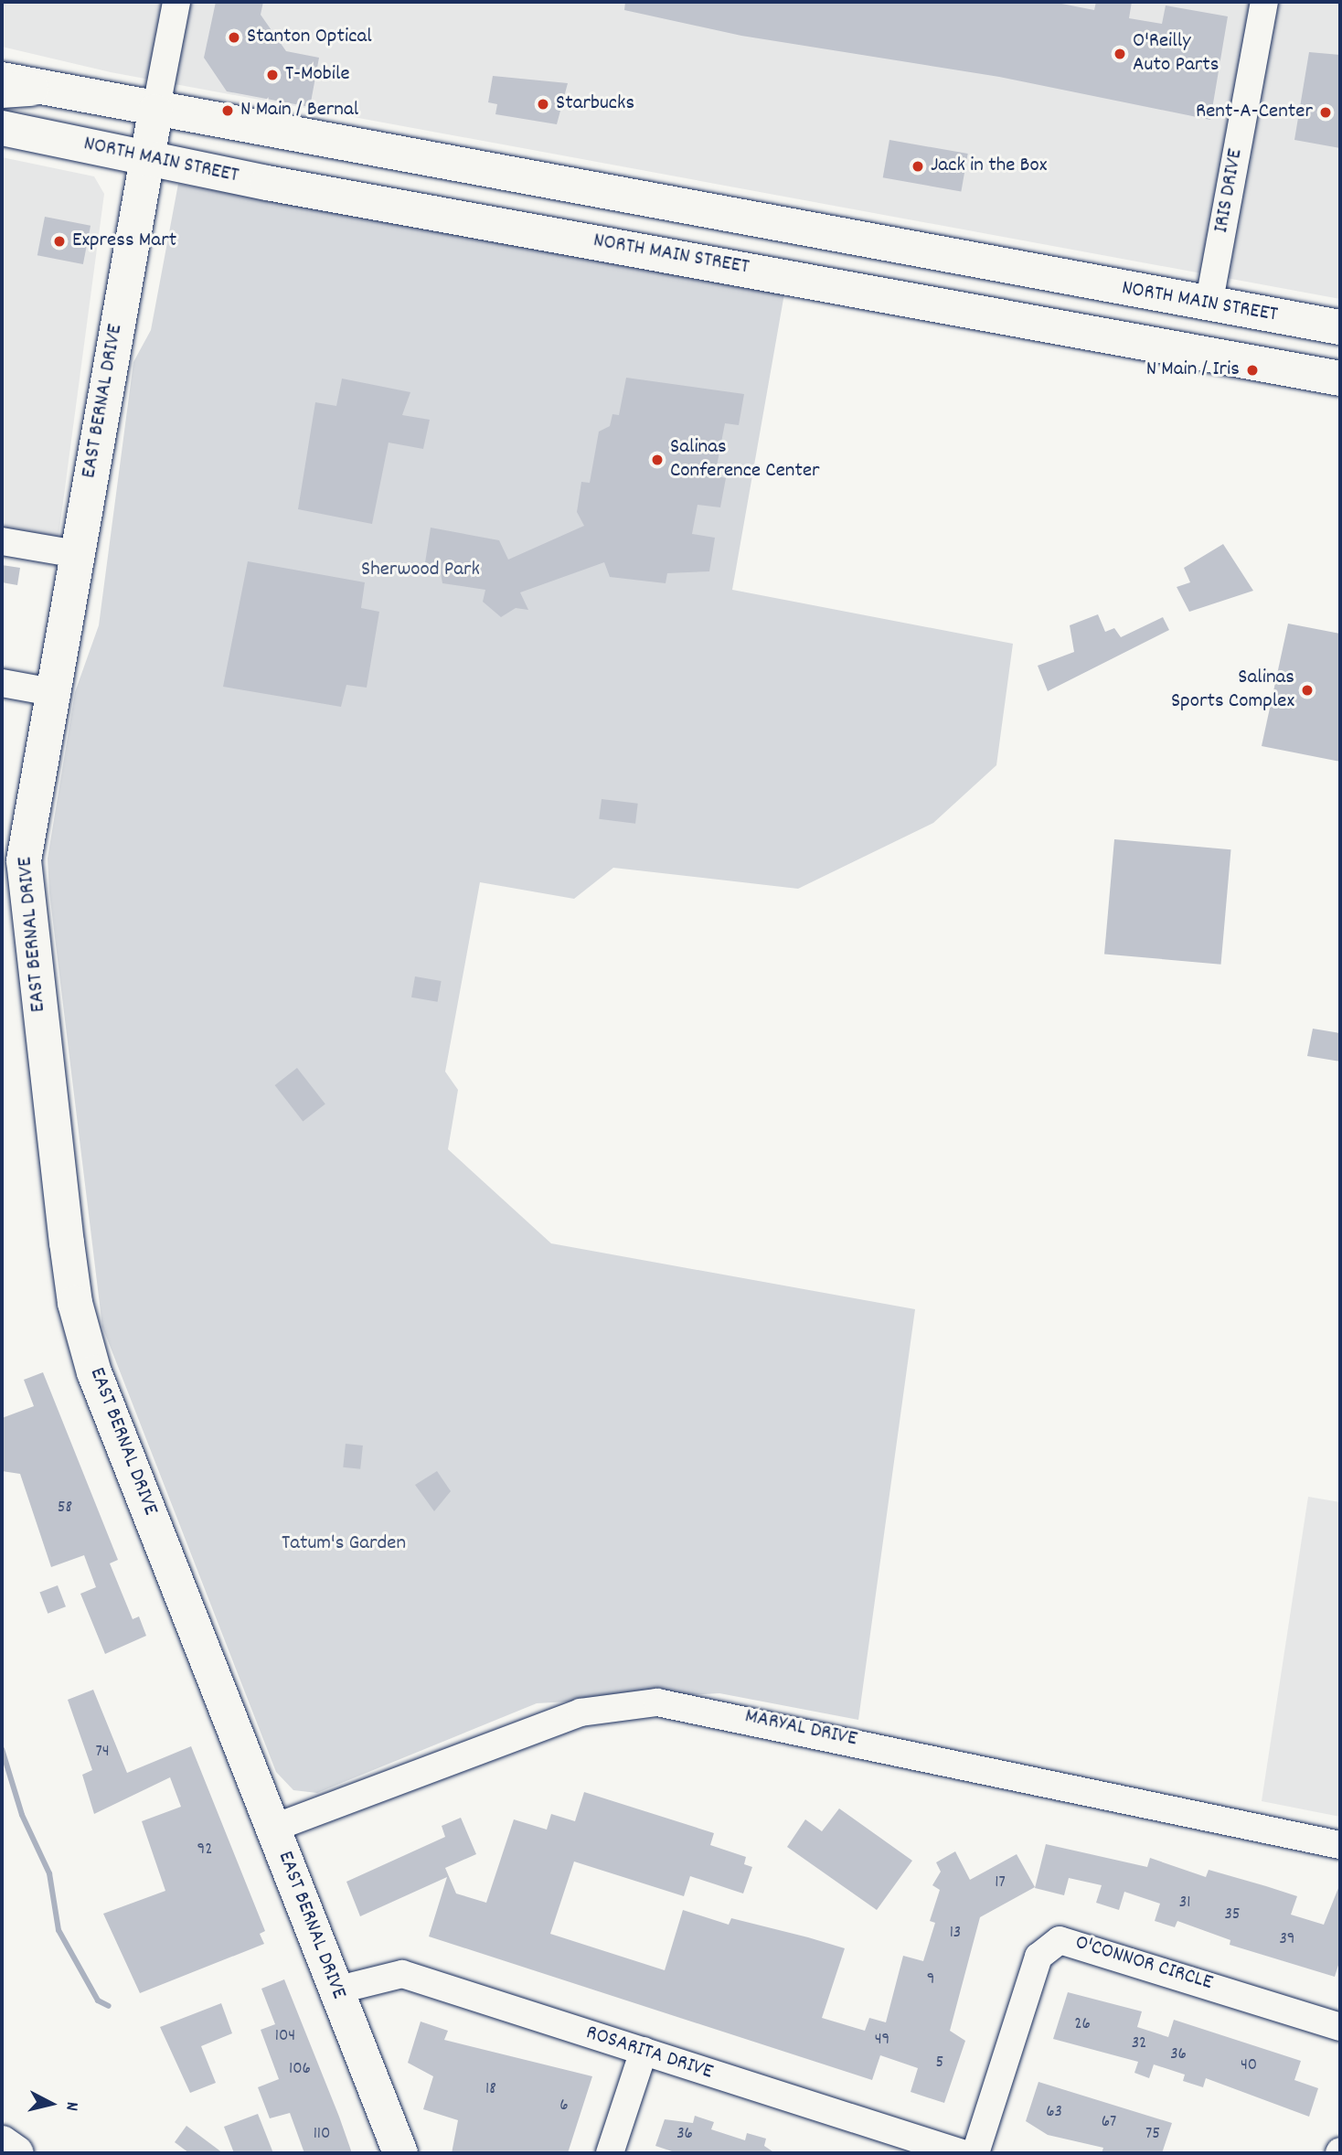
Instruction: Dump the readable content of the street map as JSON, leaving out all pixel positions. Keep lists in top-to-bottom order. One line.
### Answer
{"streets":{"main road":["NORTH MAIN STREET","EAST BERNAL DRIVE"],"street":["IRIS DRIVE","MARYAL DRIVE","O'CONNOR CIRCLE","ROSARITA DRIVE"]},"crossings":[["NORTH MAIN STREET","IRIS DRIVE"],["NORTH MAIN STREET","EAST BERNAL DRIVE"],["EAST BERNAL DRIVE","MARYAL DRIVE"],["EAST BERNAL DRIVE","ROSARITA DRIVE"]],"parks":["Sherwood Park","Tatum's Garden"],"places":["Stanton Optical","O'Reilly Auto Parts","T-Mobile","Starbucks","N Main / Bernal","Rent-A-Center","Jack in the Box","Express Mart","N Main / Iris","Salinas Conference Center","Salinas Sports Complex"],"house_numbers":["58","74","92","17","31","35","13","39","9","26","104","49","32","36","5","40","106","18","6","63","67","110","36","75"],"north":"right"}
